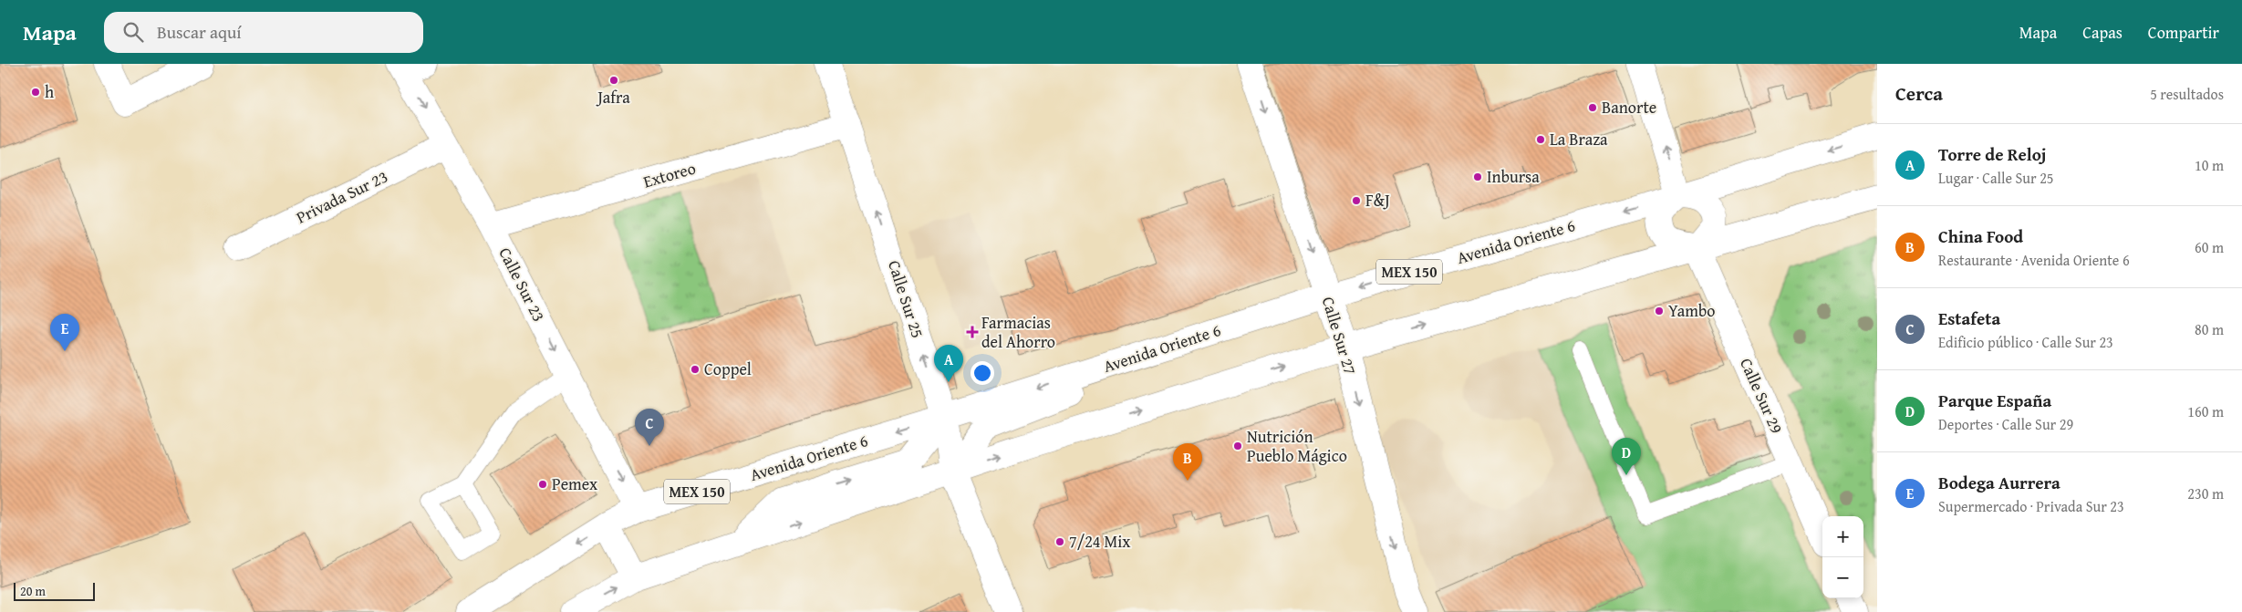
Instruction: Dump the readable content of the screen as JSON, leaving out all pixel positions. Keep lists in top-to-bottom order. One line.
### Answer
{"streets":{"main road":["Extoreo","Privada Sur 23","Avenida Oriente 6","MEX 150","Calle Sur 23","Calle Sur 25","Calle Sur 27","Calle Sur 29"]},"crossings":[["Extoreo","Calle Sur 23"],["Extoreo","Calle Sur 25"],["Privada Sur 23","Calle Sur 23"],["Avenida Oriente 6","Calle Sur 23"],["Avenida Oriente 6","Calle Sur 25"],["Avenida Oriente 6","Calle Sur 27"],["Avenida Oriente 6","Calle Sur 29"]],"one_way":["Calle Sur 23","Calle Sur 25","Calle Sur 27"],"places":{"other":["Jafra","h","Banorte","La Braza","Inbursa","F&J","Yambo","Coppel","Nutrición Pueblo Mágico","Pemex","7/24 Mix"],"health":["Farmacias del Ahorro"]},"scale_bar":"20 m","page":{"header":"Mapa","search":"Buscar aquí","nav":["Mapa","Capas","Compartir"],"heading":["Cerca","5 resultados"],"list":[{"mark":"A","name":"Torre de Reloj","note":"Lugar · Calle Sur 25","value":"10 m"},{"mark":"B","name":"China Food","note":"Restaurante · Avenida Oriente 6","value":"60 m"},{"mark":"C","name":"Estafeta","note":"Edificio público · Calle Sur 23","value":"80 m"},{"mark":"D","name":"Parque España","note":"Deportes · Calle Sur 29","value":"160 m"},{"mark":"E","name":"Bodega Aurrera","note":"Supermercado · Privada Sur 23","value":"230 m"}],"pins":["E","A","C","D","B"],"map_buttons":["+","−"],"scale":"20 m"}}
